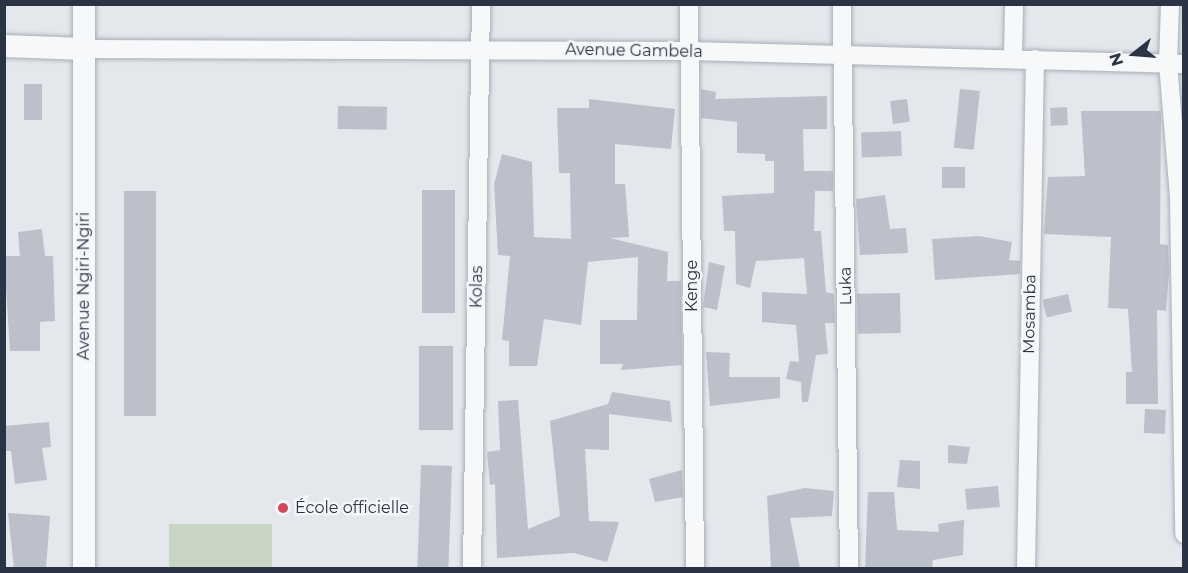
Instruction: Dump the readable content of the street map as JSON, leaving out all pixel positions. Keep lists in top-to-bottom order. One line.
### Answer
{"streets":{"street":["Avenue Gambela","Avenue Ngiri-Ngiri","Kenge","Luka","Kolas","Mosamba"]},"crossings":[["Avenue Gambela","Avenue Ngiri-Ngiri"],["Avenue Gambela","Kenge"],["Avenue Gambela","Luka"],["Avenue Gambela","Kolas"],["Avenue Gambela","Mosamba"]],"places":["École officielle"],"north":"left"}
